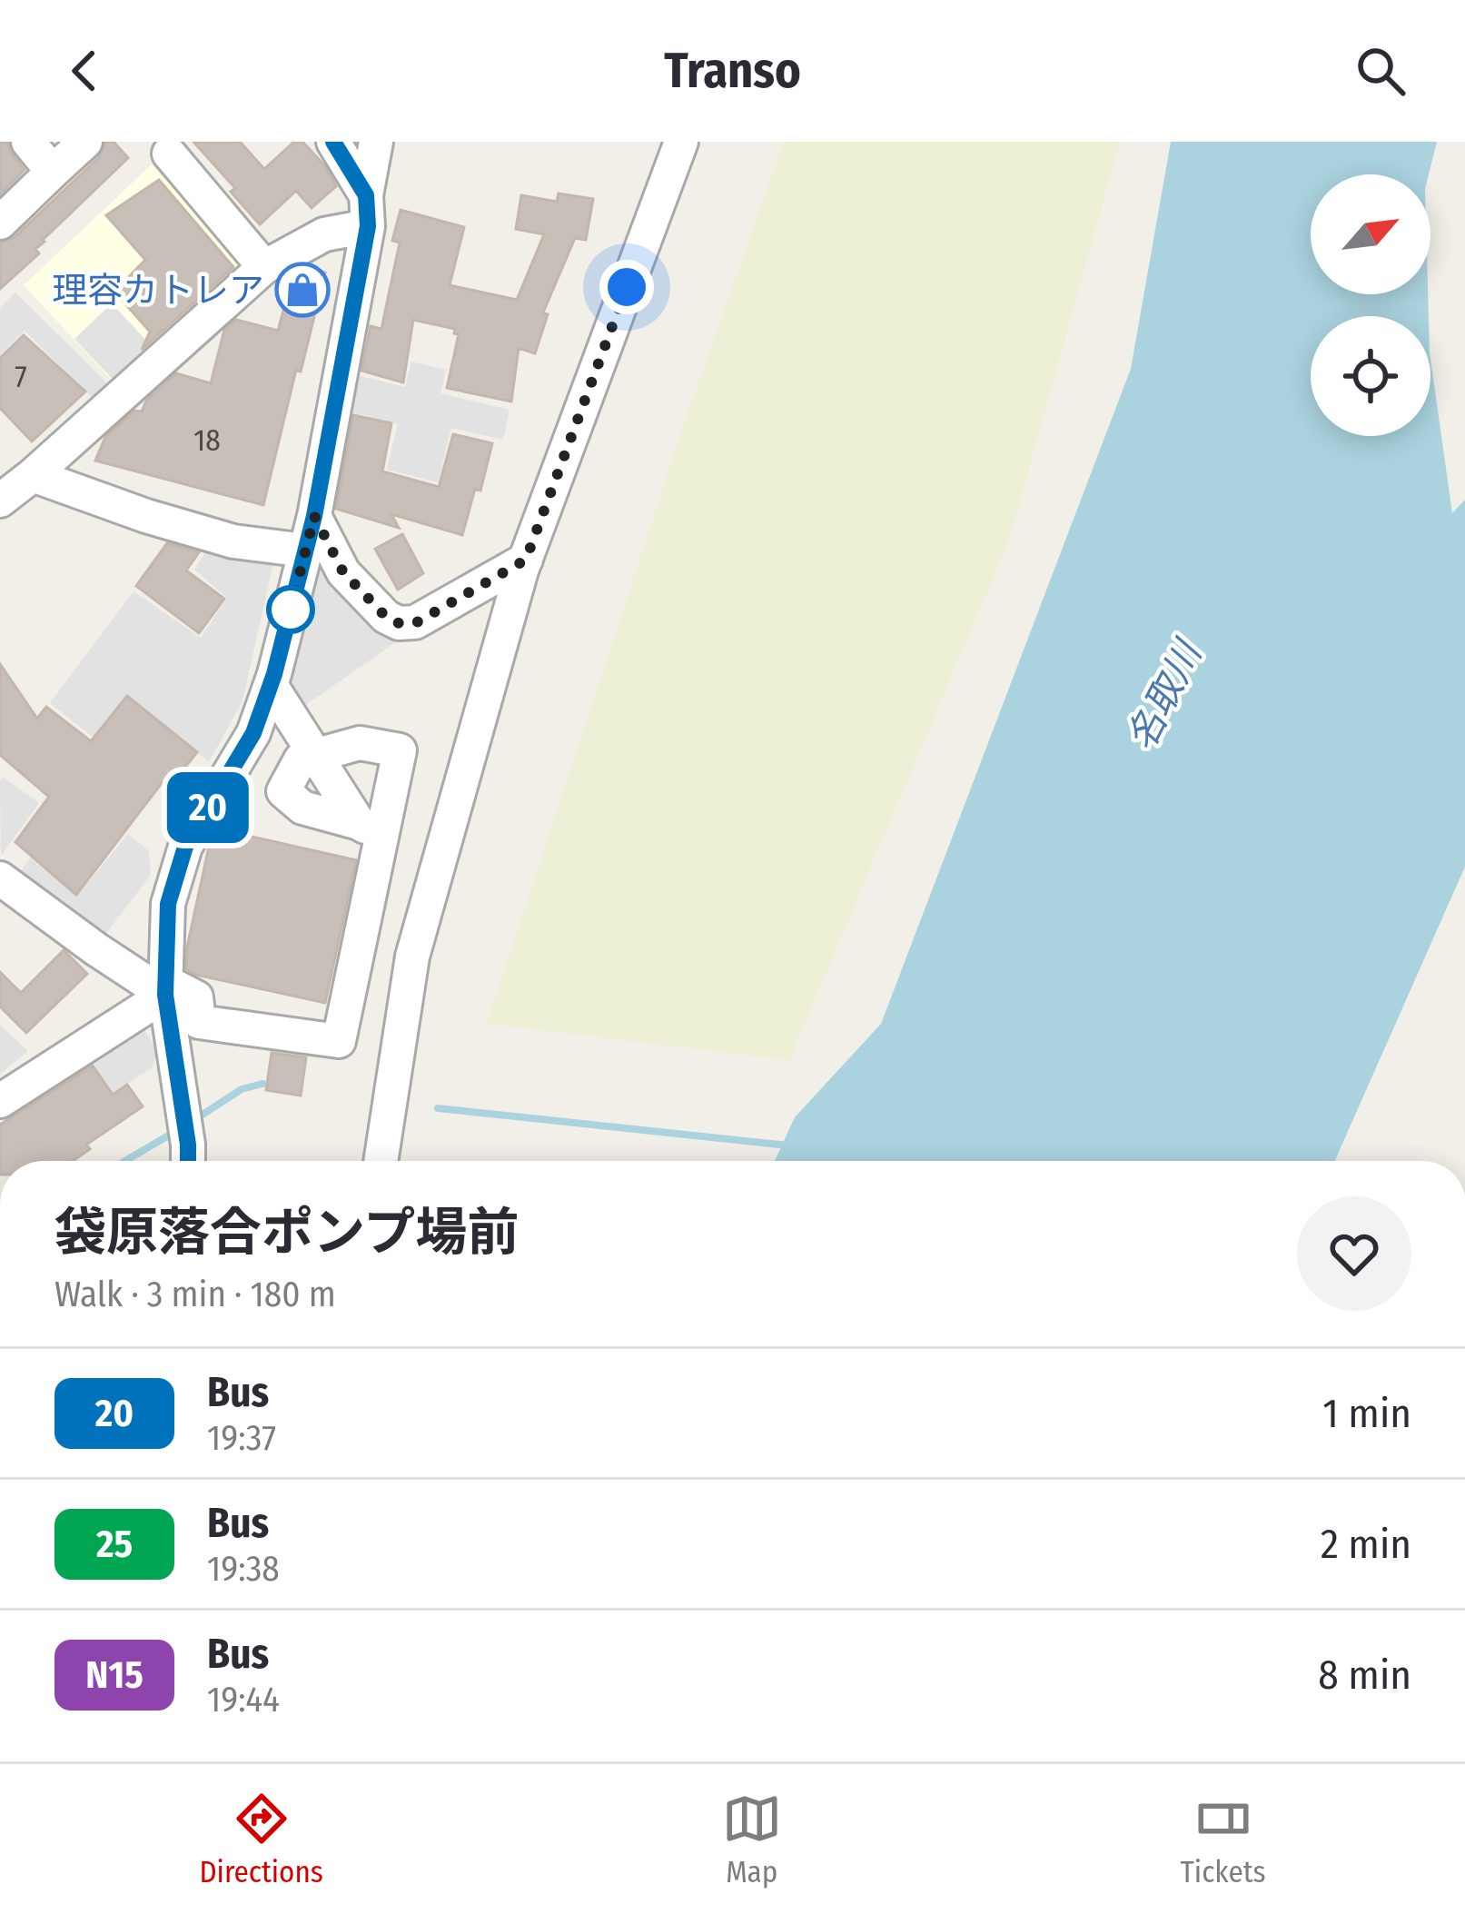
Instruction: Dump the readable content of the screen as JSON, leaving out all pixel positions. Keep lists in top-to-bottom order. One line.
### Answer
{"water":["名取川"],"places":{"shop":["理容カトレア"]},"lines":["bus line 20"],"house_numbers":["7","18"],"north":"top right","page":{"header":"Transo","on_map":"20","heading":["袋原落合ポンプ場前","Walk · 3 min · 180 m"],"list":[{"mark":"20","name":"Bus","note":"19:37","value":"1 min"},{"mark":"25","name":"Bus","note":"19:38","value":"2 min"},{"mark":"N15","name":"Bus","note":"19:44","value":"8 min"}],"tabs":["Directions","Map","Tickets"]}}
